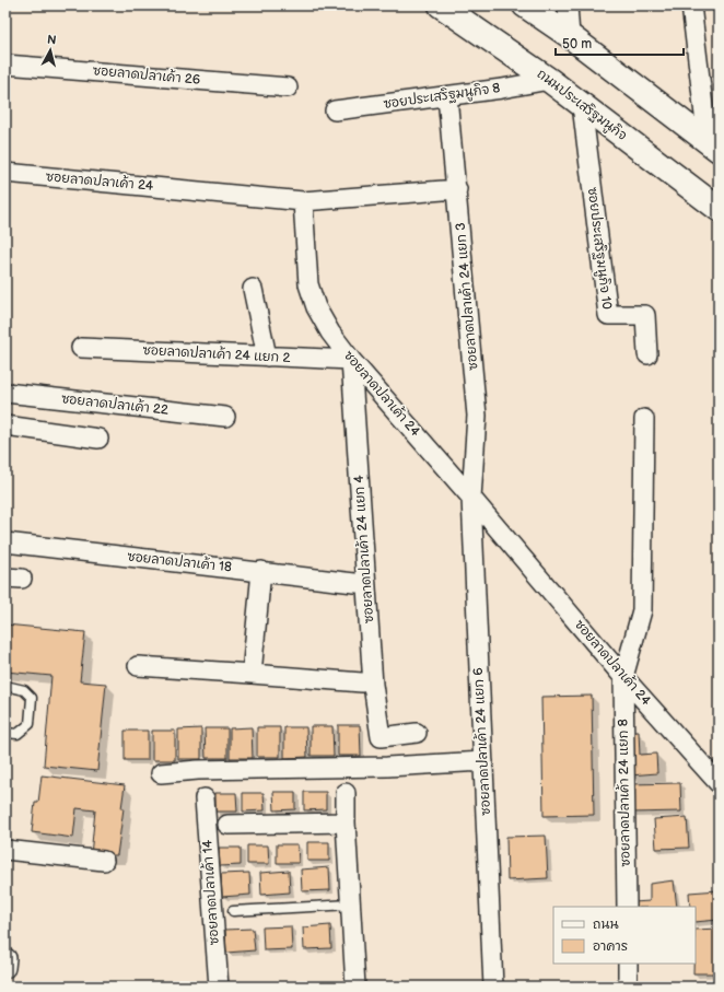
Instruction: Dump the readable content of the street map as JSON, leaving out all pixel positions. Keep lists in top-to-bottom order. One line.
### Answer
{"streets":{"main road":["ถนนประเสริฐมนูกิจ"],"street":["ซอยลาดปลาเค้า 26","ซอยประเสริฐมนูกิจ 8","ซอยลาดปลาเค้า 24","ซอยประเสริฐมนูกิจ 10","ซอยลาดปลาเค้า 24 แยก 3","ซอยลาดปลาเค้า 24 แยก 2","ซอยลาดปลาเค้า 22","ซอยลาดปลาเค้า 24 แยก 4","ซอยลาดปลาเค้า 18","ซอยลาดปลาเค้า 24 แยก 6","ซอยลาดปลาเค้า 24 แยก 8","ซอยลาดปลาเค้า 14"]},"crossings":[["ซอยประเสริฐมนูกิจ 8","ถนนประเสริฐมนูกิจ"],["ซอยประเสริฐมนูกิจ 8","ซอยลาดปลาเค้า 24 แยก 3"],["ถนนประเสริฐมนูกิจ","ซอยประเสริฐมนูกิจ 10"],["ซอยลาดปลาเค้า 24","ซอยลาดปลาเค้า 24 แยก 3"],["ซอยลาดปลาเค้า 24","ซอยลาดปลาเค้า 24 แยก 2"],["ซอยลาดปลาเค้า 24","ซอยลาดปลาเค้า 24 แยก 4"],["ซอยลาดปลาเค้า 24","ซอยลาดปลาเค้า 24 แยก 6"],["ซอยลาดปลาเค้า 24","ซอยลาดปลาเค้า 24 แยก 8"],["ซอยลาดปลาเค้า 24 แยก 3","ซอยลาดปลาเค้า 24 แยก 6"],["ซอยลาดปลาเค้า 24 แยก 2","ซอยลาดปลาเค้า 24 แยก 4"]],"legend":["ถนน","อาคาร"],"scale_bar":"50 m","north":"top"}
